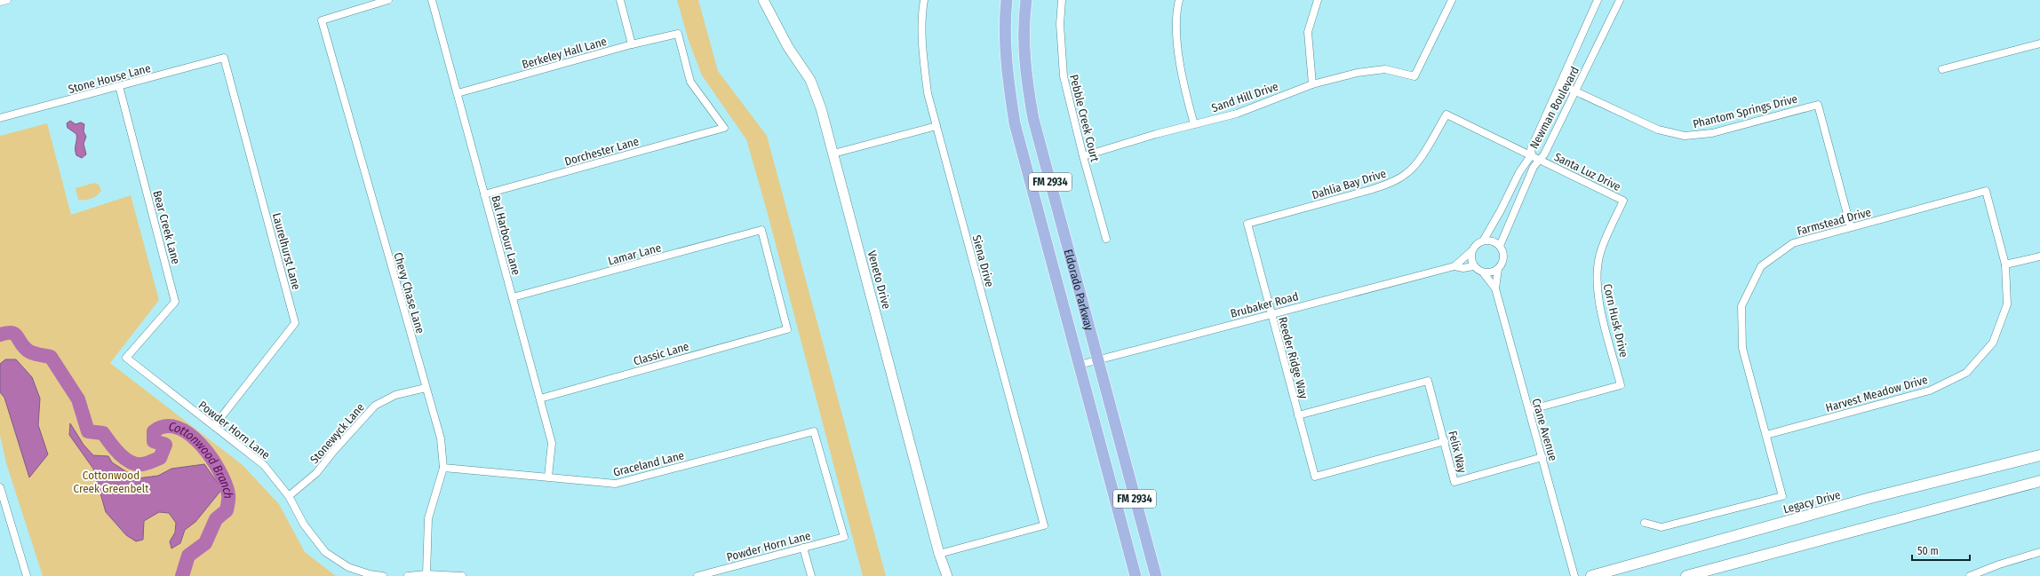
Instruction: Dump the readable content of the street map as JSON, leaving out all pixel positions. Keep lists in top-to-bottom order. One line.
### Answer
{"streets":{"main road":["FM 2934","Eldorado Parkway","Legacy Drive"],"street":["Berkeley Hall Lane","Stone House Lane","Sand Hill Drive","Newman Boulevard","Phantom Springs Drive","Pebble Creek Court","Dorchester Lane","Santa Luz Drive","Dahlia Bay Drive","Farmstead Drive","Bear Creek Lane","Bal Harbour Lane","Laurelhurst Lane","Lamar Lane","Siena Drive","Veneto Drive","Chevy Chase Lane","Brubaker Road","Corn Husk Drive","Classic Lane","Reeder Ridge Way","Harvest Meadow Drive","Powder Horn Lane","Crane Avenue","Stonewyck Lane","Felix Way","Graceland Lane"]},"crossings":[["Berkeley Hall Lane","Dorchester Lane"],["Berkeley Hall Lane","Bal Harbour Lane"],["Stone House Lane","Bear Creek Lane"],["Stone House Lane","Laurelhurst Lane"],["Sand Hill Drive","Pebble Creek Court"],["Newman Boulevard","Phantom Springs Drive"],["Newman Boulevard","Santa Luz Drive"],["Newman Boulevard","Brubaker Road"],["Newman Boulevard","Crane Avenue"],["Phantom Springs Drive","Farmstead Drive"],["Dorchester Lane","Bal Harbour Lane"],["Santa Luz Drive","Dahlia Bay Drive"],["Santa Luz Drive","Corn Husk Drive"],["Dahlia Bay Drive","Reeder Ridge Way"],["Farmstead Drive","Harvest Meadow Drive"],["Bear Creek Lane","Powder Horn Lane"],["Bal Harbour Lane","Lamar Lane"],["Bal Harbour Lane","Classic Lane"],["Bal Harbour Lane","Graceland Lane"],["Laurelhurst Lane","Powder Horn Lane"],["Lamar Lane","Classic Lane"],["Siena Drive","Veneto Drive"],["Eldorado Parkway","Brubaker Road"],["Chevy Chase Lane","Stonewyck Lane"],["Chevy Chase Lane","Graceland Lane"],["Brubaker Road","Reeder Ridge Way"],["Brubaker Road","Crane Avenue"],["Corn Husk Drive","Crane Avenue"],["Reeder Ridge Way","Felix Way"],["Powder Horn Lane","Stonewyck Lane"],["Powder Horn Lane","Graceland Lane"],["Crane Avenue","Felix Way"]],"water":["Cottonwood Branch"],"parks":["Cottonwood Creek Greenbelt"],"scale_bar":"50 m"}
